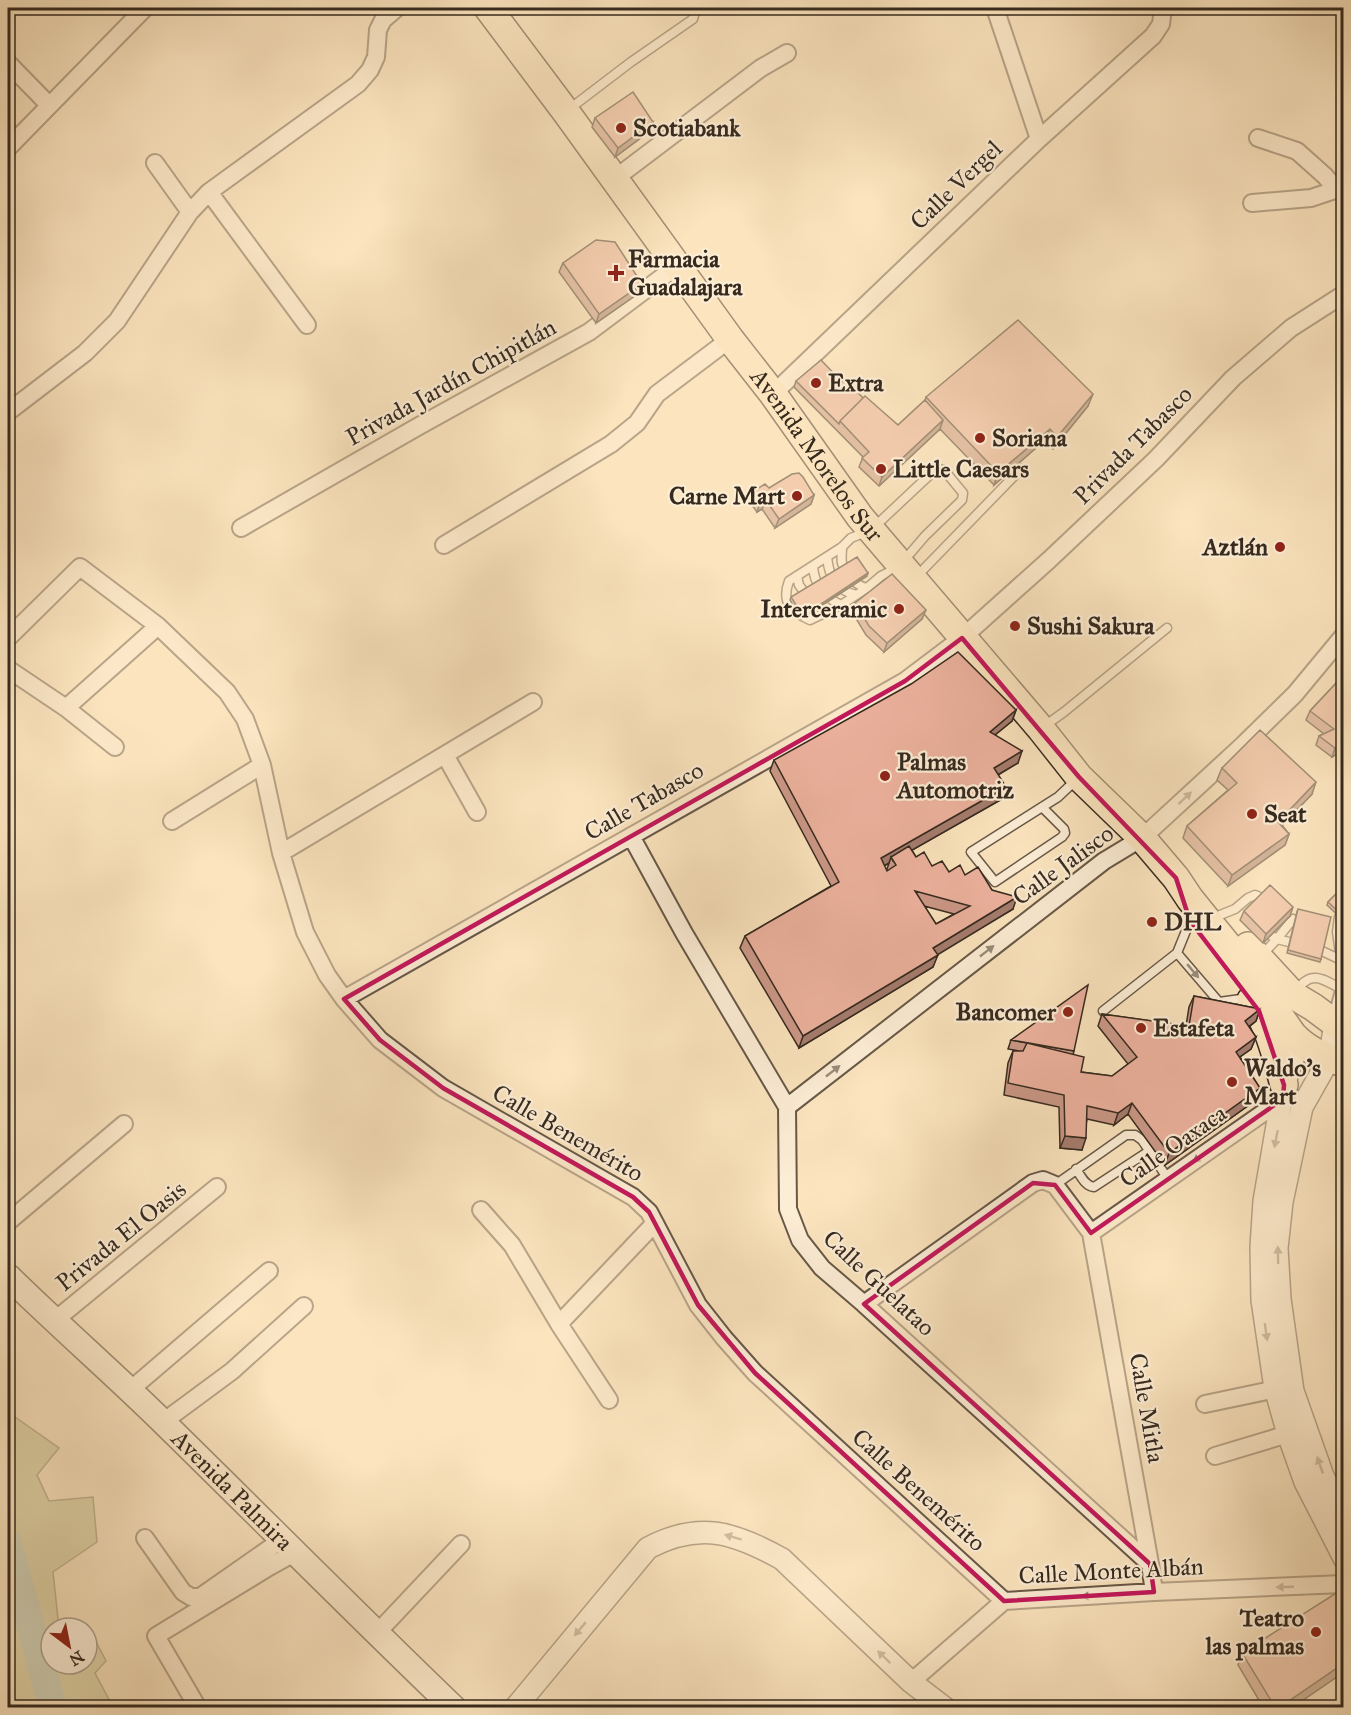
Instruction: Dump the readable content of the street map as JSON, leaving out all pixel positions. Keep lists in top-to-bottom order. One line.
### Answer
{"streets":{"main road":["Avenida Morelos Sur","Avenida Palmira"],"street":["Calle Vergel","Privada Jardín Chipitlán","Privada Tabasco","Calle Tabasco","Calle Jalisco","Calle Benemérito","Calle Oaxaca","Privada El Oasis","Calle Guelatao","Calle Mitla","Calle Monte Albán"]},"crossings":[["Calle Vergel","Avenida Morelos Sur"],["Privada Jardín Chipitlán","Avenida Morelos Sur"],["Privada Tabasco","Avenida Morelos Sur"],["Privada Tabasco","Calle Tabasco"],["Avenida Morelos Sur","Calle Tabasco"],["Avenida Morelos Sur","Calle Jalisco"],["Calle Tabasco","Calle Benemérito"],["Calle Jalisco","Calle Guelatao"],["Calle Benemérito","Calle Monte Albán"],["Calle Oaxaca","Calle Mitla"],["Privada El Oasis","Avenida Palmira"],["Calle Guelatao","Calle Mitla"],["Calle Mitla","Calle Monte Albán"]],"one_way":["Calle Jalisco","Calle Oaxaca","Calle Monte Albán"],"places":{"other":["Scotiabank","Extra","Soriana","Little Caesars","Carne Mart","Aztlán","Interceramic","Sushi Sakura","Palmas Automotriz","Seat","DHL","Bancomer","Estafeta","Waldo's Mart","Teatro las palmas"],"health":["Farmacia Guadalajara"]},"north":"bottom right"}
